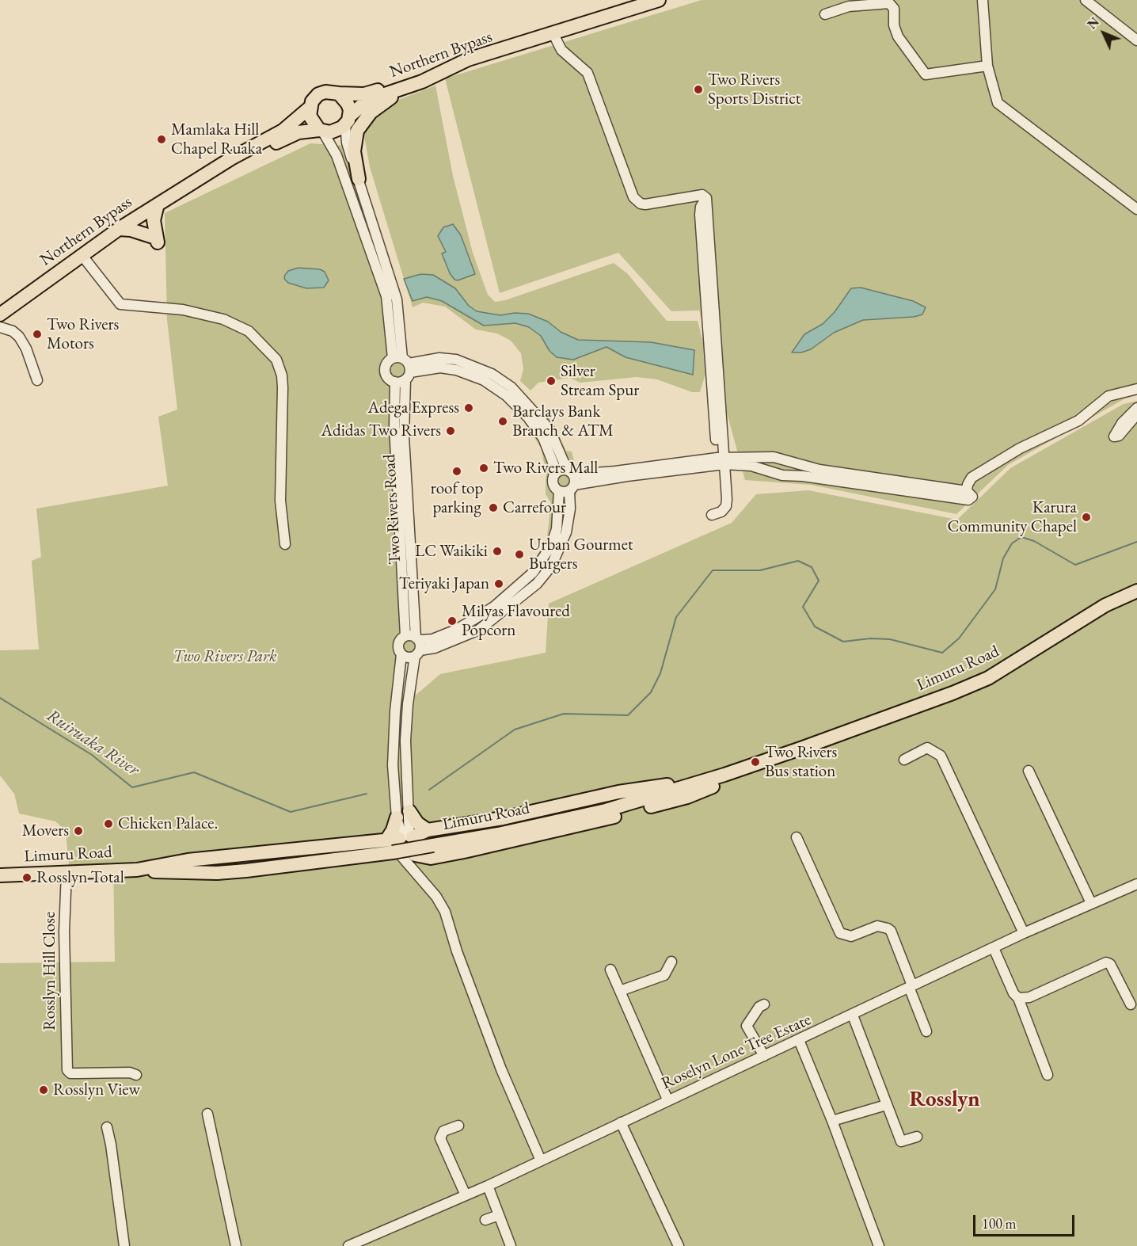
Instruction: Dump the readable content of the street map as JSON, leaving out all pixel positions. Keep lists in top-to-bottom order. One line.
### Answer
{"streets":{"main road":["Northern Bypass","Limuru Road"],"street":["Two Rivers Road","Rosslyn Hill Close","Roselyn Lone Tree Estate"]},"crossings":[["Northern Bypass","Two Rivers Road"],["Limuru Road","Rosslyn Hill Close"]],"districts":["Rosslyn"],"water":["Ruiruaka River"],"parks":["Two Rivers Park"],"places":["Two Rivers Sports District","Mamlaka Hill Chapel Ruaka","Two Rivers Motors","Silver Stream Spur","Adega Express","Barclays Bank Branch & ATM","Adidas Two Rivers","Two Rivers Mall","roof top parking","Carrefour","Karura Community Chapel","LC Waikiki","Urban Gourmet Burgers","Teriyaki Japan","Milyas Flavoured Popcorn","Two Rivers Bus station","Chicken Palace.","Movers","Rosslyn Total","Rosslyn View"],"scale_bar":"100 m","north":"top left"}
